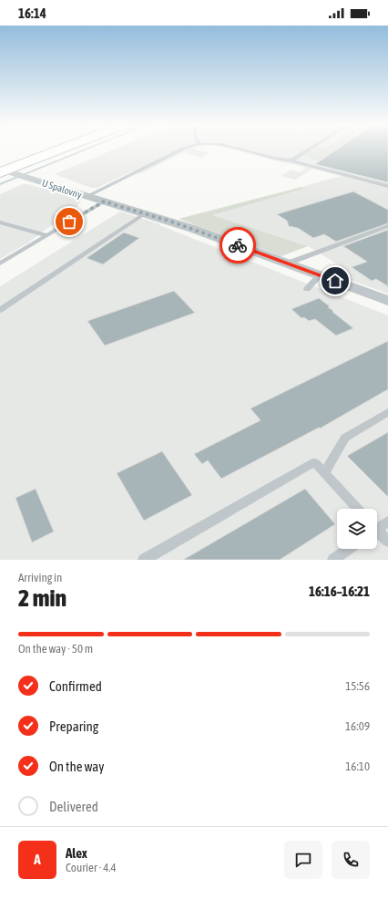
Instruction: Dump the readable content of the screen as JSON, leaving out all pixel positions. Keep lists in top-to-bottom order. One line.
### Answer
{"streets":{"street":["U Spalovny"]},"page":{"status":"16:14","heading":["2 min","Arriving in","16:16–16:21"],"panel":["Alex","Courier · 4.4"],"bar":"On the way · 50 m","list":[["Confirmed","15:56"],["Preparing","16:09"],["On the way","16:10"],"Delivered"],"round":"A"}}
